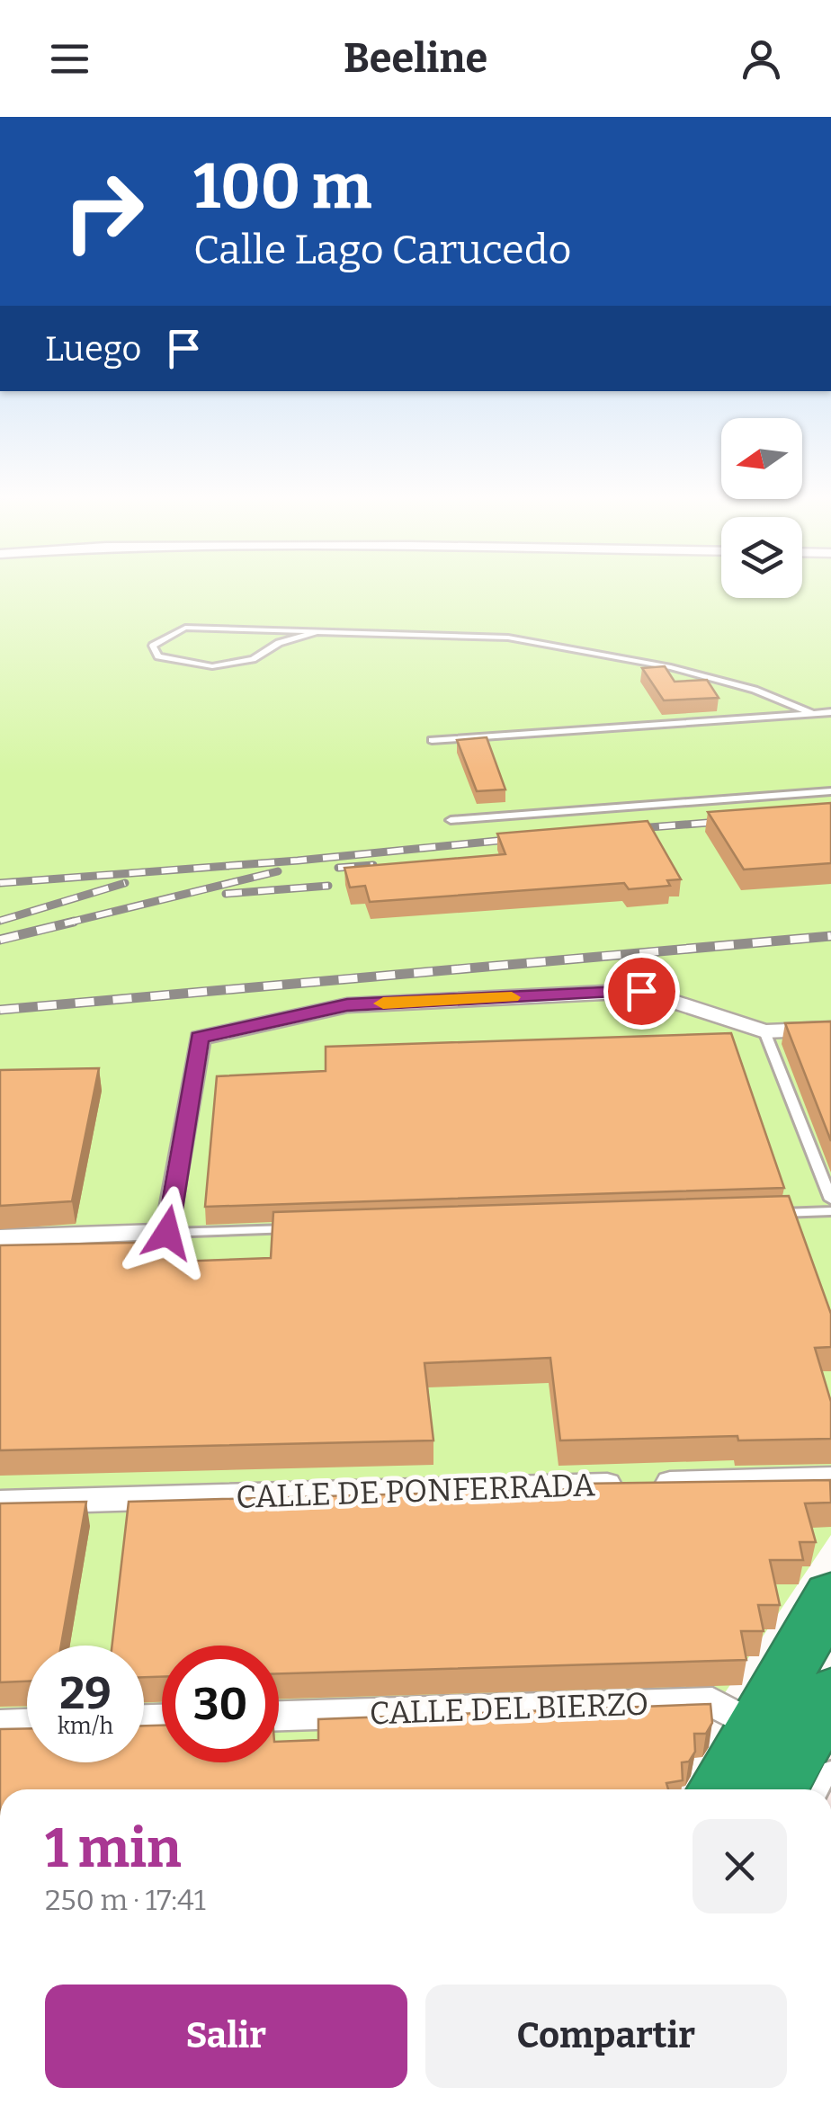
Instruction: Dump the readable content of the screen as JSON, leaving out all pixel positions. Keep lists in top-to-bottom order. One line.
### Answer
{"streets":{"street":["CALLE DE PONFERRADA","CALLE DEL BIERZO"]},"north":"left","page":{"header":"Beeline","turn":["100 m","Calle Lago Carucedo"],"then":"Luego","speed":"29 km/h","limit":"30","heading":["1 min","250 m · 17:41"],"buttons":["Salir","Compartir"]}}
